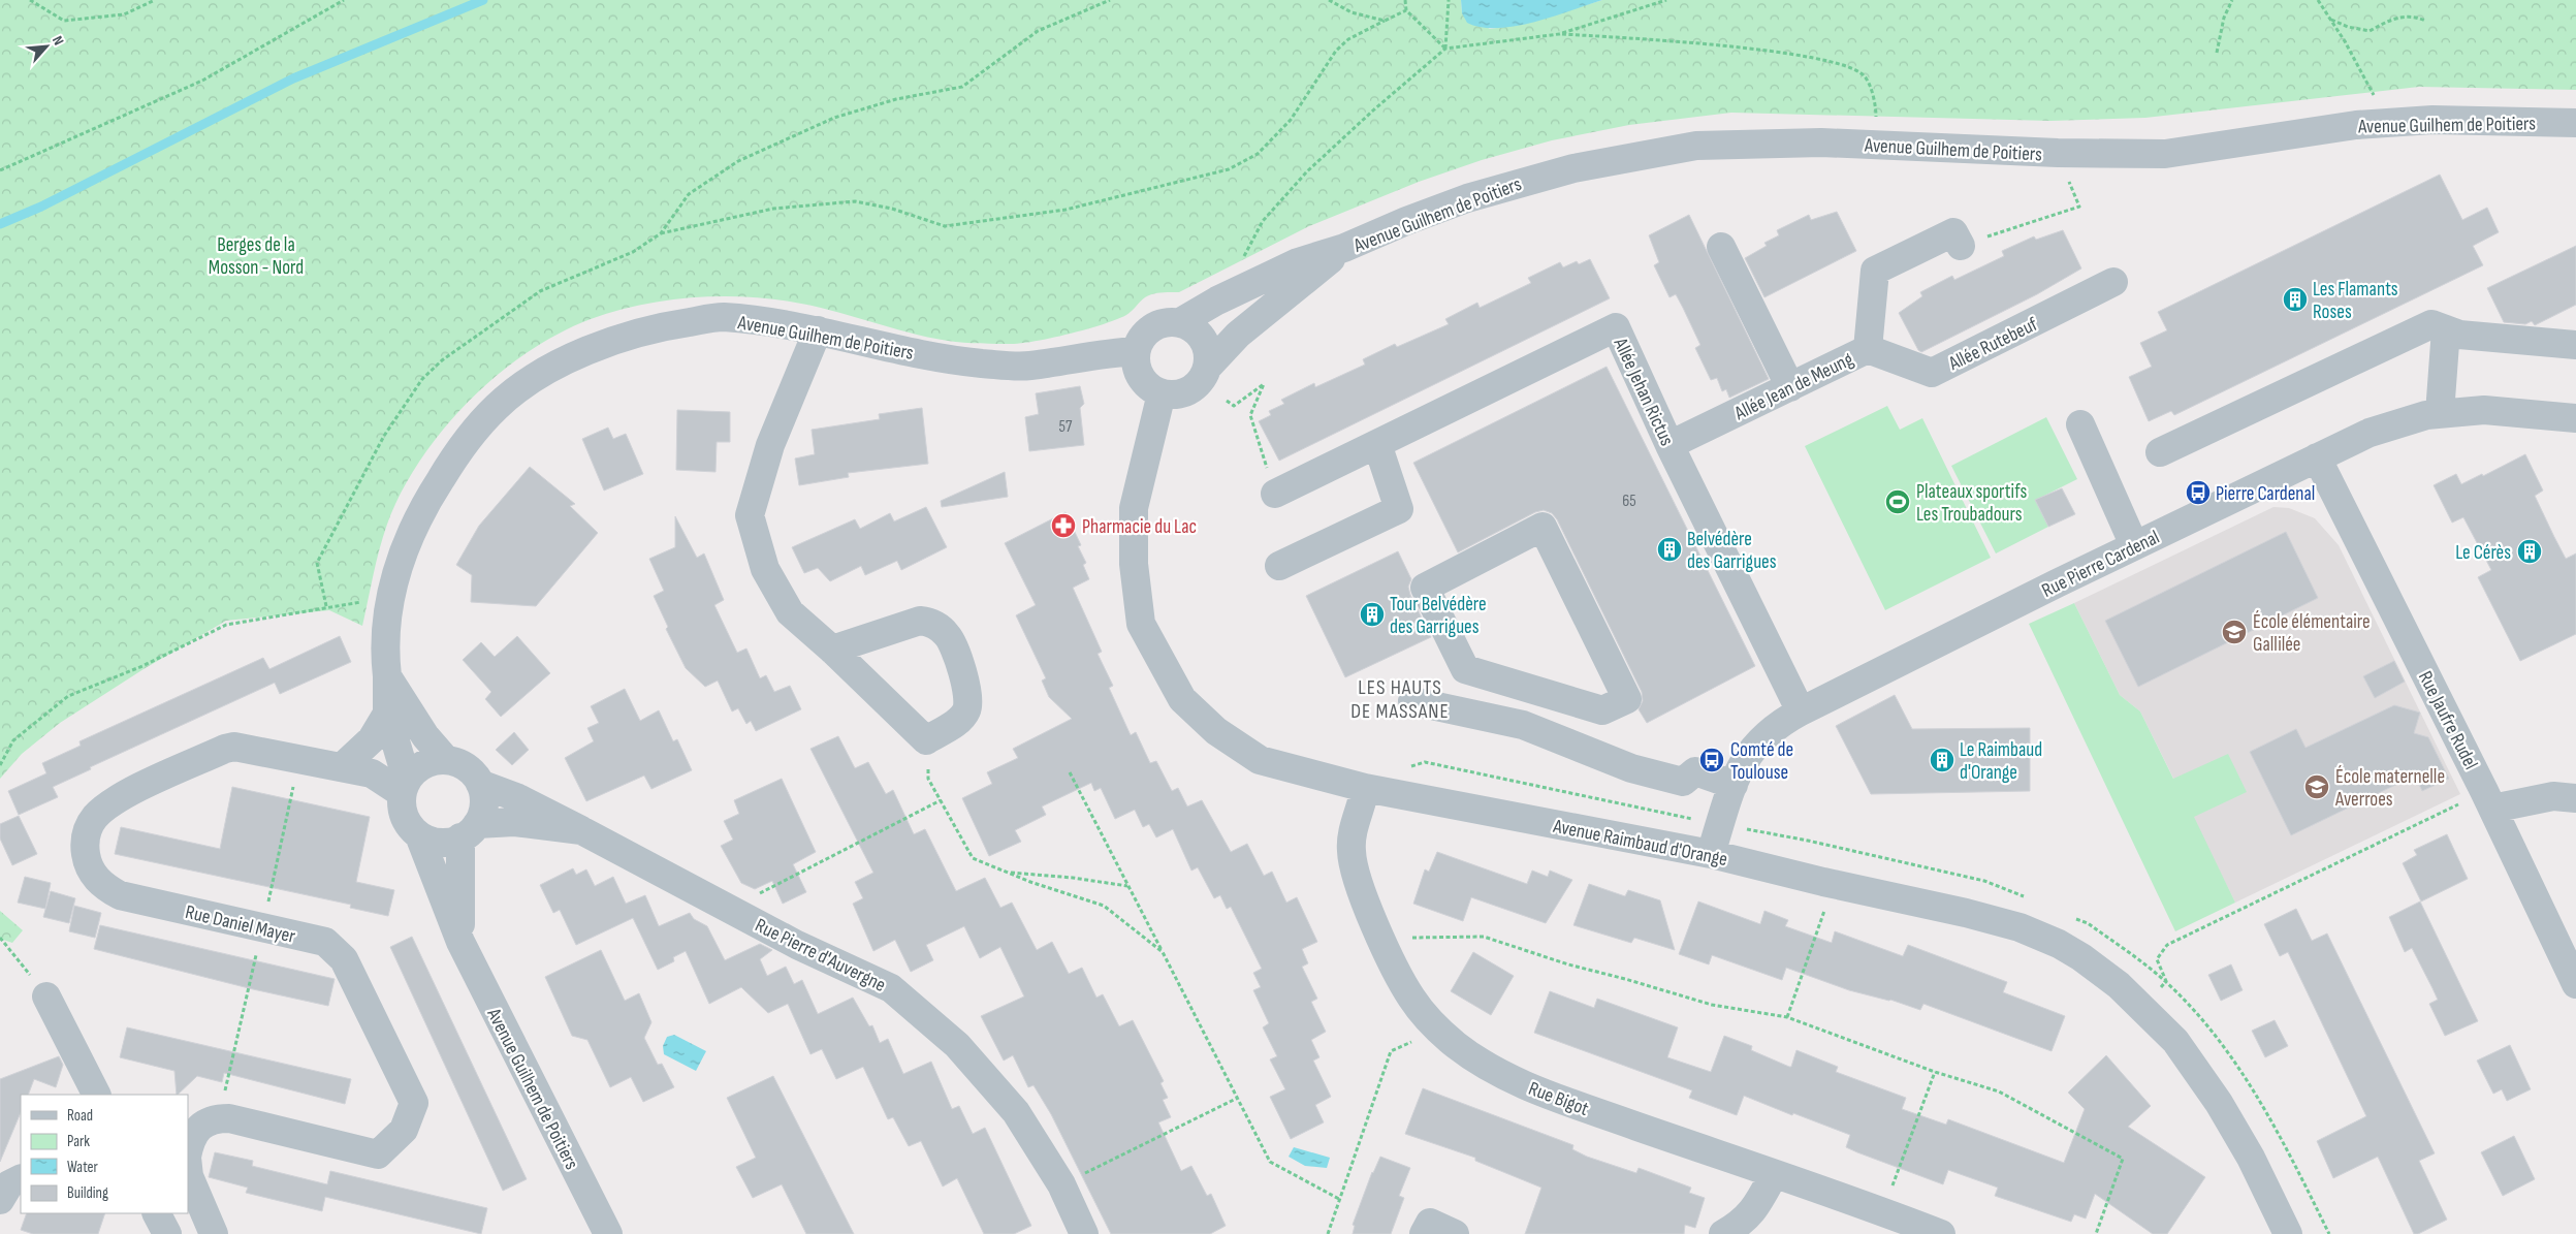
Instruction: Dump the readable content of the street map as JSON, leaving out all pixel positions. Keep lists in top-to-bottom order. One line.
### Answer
{"streets":{"street":["Avenue Guilhem de Poitiers","Allée Rutebeuf","Allée Jean de Meung","Allée Jehan Rictus","Rue Pierre Cardenal","Rue Jaufre Rudel","Avenue Raimbaud d'Orange","Rue Daniel Mayer","Rue Pierre d'Auvergne","Rue Bigot"]},"crossings":[["Avenue Guilhem de Poitiers","Avenue Raimbaud d'Orange"],["Avenue Guilhem de Poitiers","Rue Daniel Mayer"],["Avenue Guilhem de Poitiers","Rue Pierre d'Auvergne"],["Allée Rutebeuf","Allée Jean de Meung"],["Allée Jean de Meung","Allée Jehan Rictus"],["Allée Jehan Rictus","Rue Pierre Cardenal"],["Rue Pierre Cardenal","Rue Jaufre Rudel"],["Rue Pierre Cardenal","Avenue Raimbaud d'Orange"],["Avenue Raimbaud d'Orange","Rue Bigot"],["Rue Daniel Mayer","Rue Pierre d'Auvergne"]],"districts":["LES HAUTS DE MASSANE"],"parks":["Berges de la Mosson - Nord"],"places":{"building":["Les Flamants Roses","Belvédère des Garrigues","Le Cérès","Tour Belvédère des Garrigues","Le Raimbaud d'Orange"],"bus stop":["Pierre Cardenal","Comté de Toulouse"],"sports":["Plateaux sportifs Les Troubadours"],"pharmacy":["Pharmacie du Lac"],"school or university":["École élémentaire Gallilée","École maternelle Averroes"]},"house_numbers":["57","65"],"legend":["Road","Park","Water","Building"],"north":"top right"}
